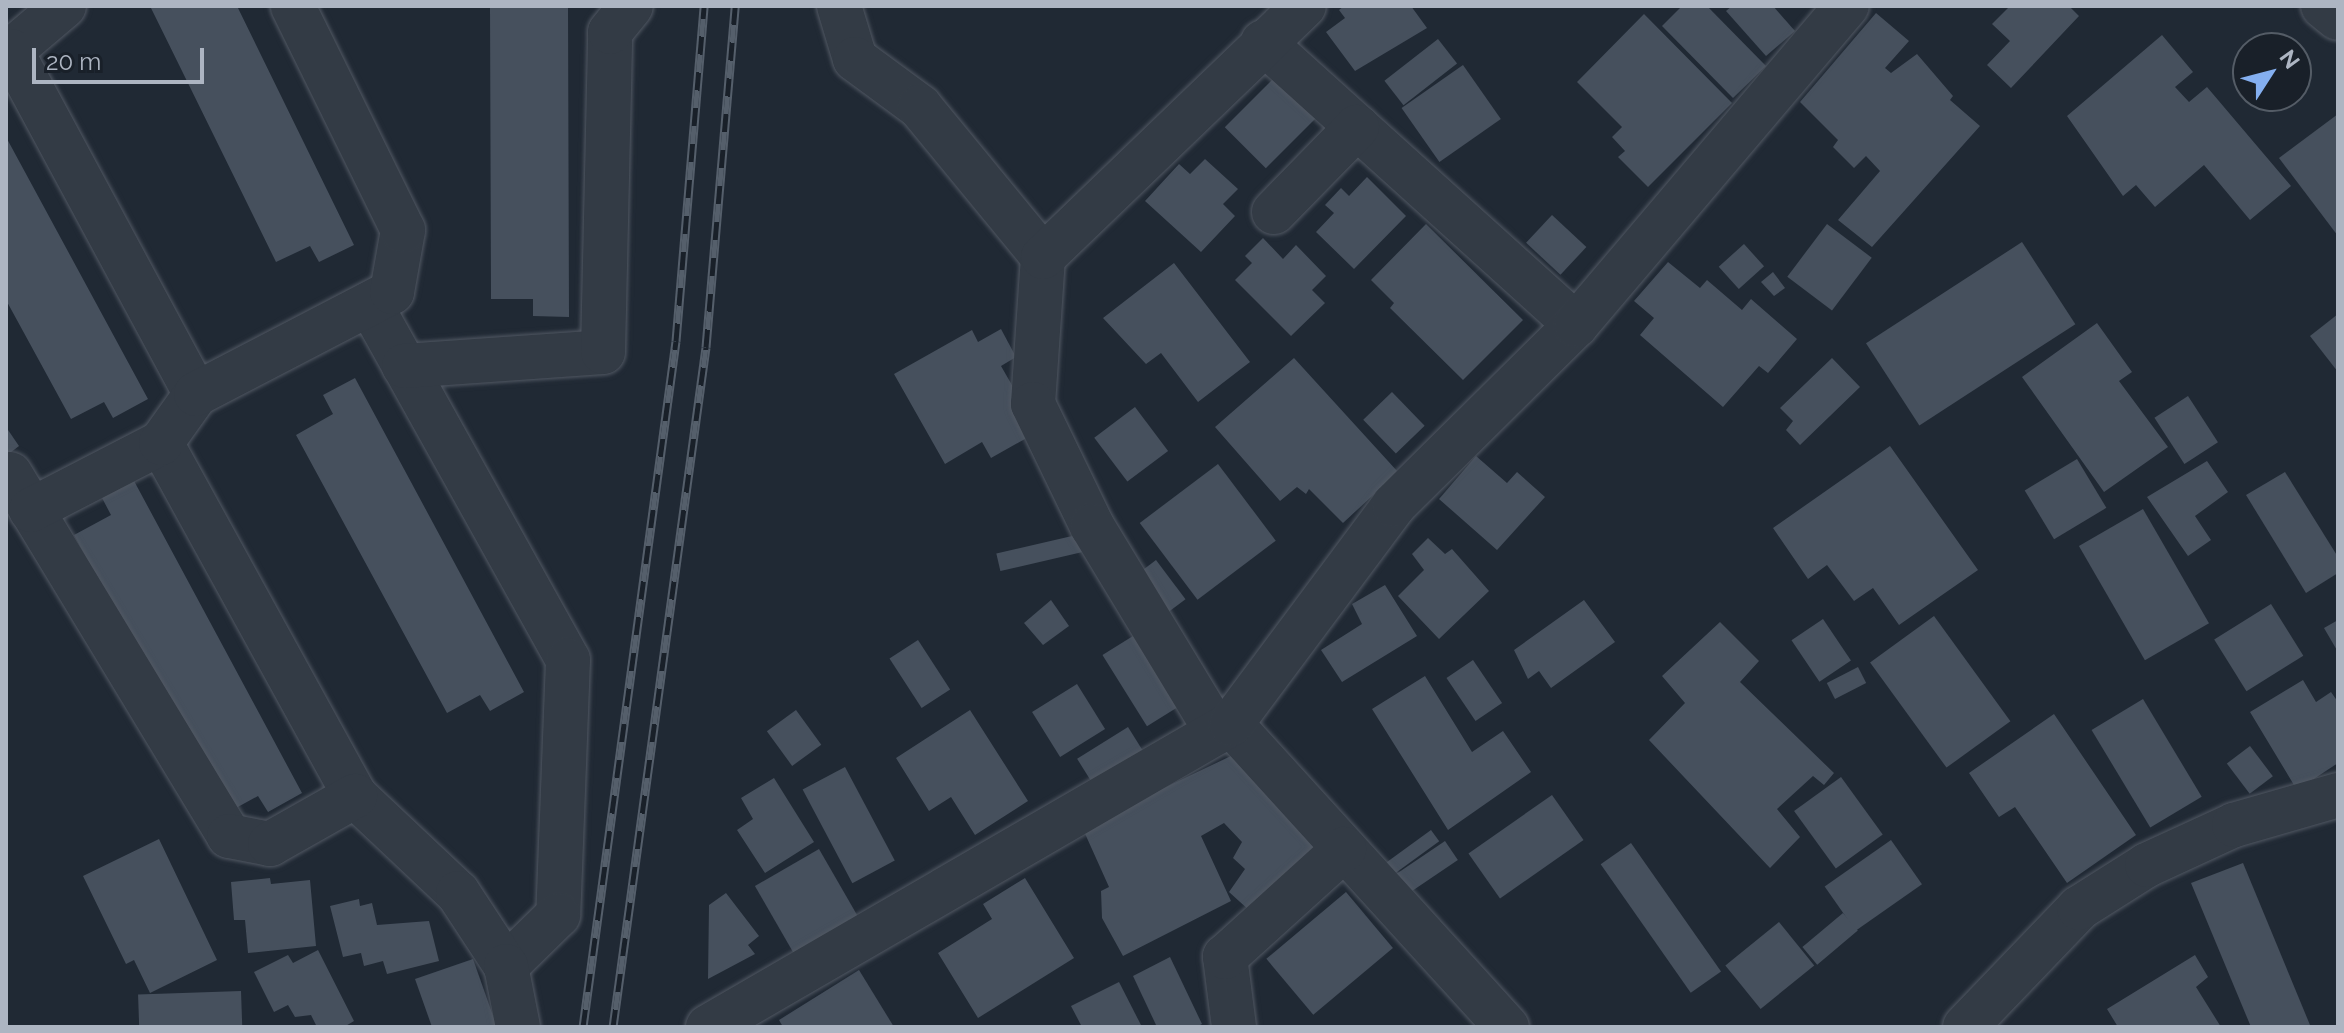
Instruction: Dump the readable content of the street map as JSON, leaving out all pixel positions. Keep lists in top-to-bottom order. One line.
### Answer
{"scale_bar":"20 m","north":"top right"}
